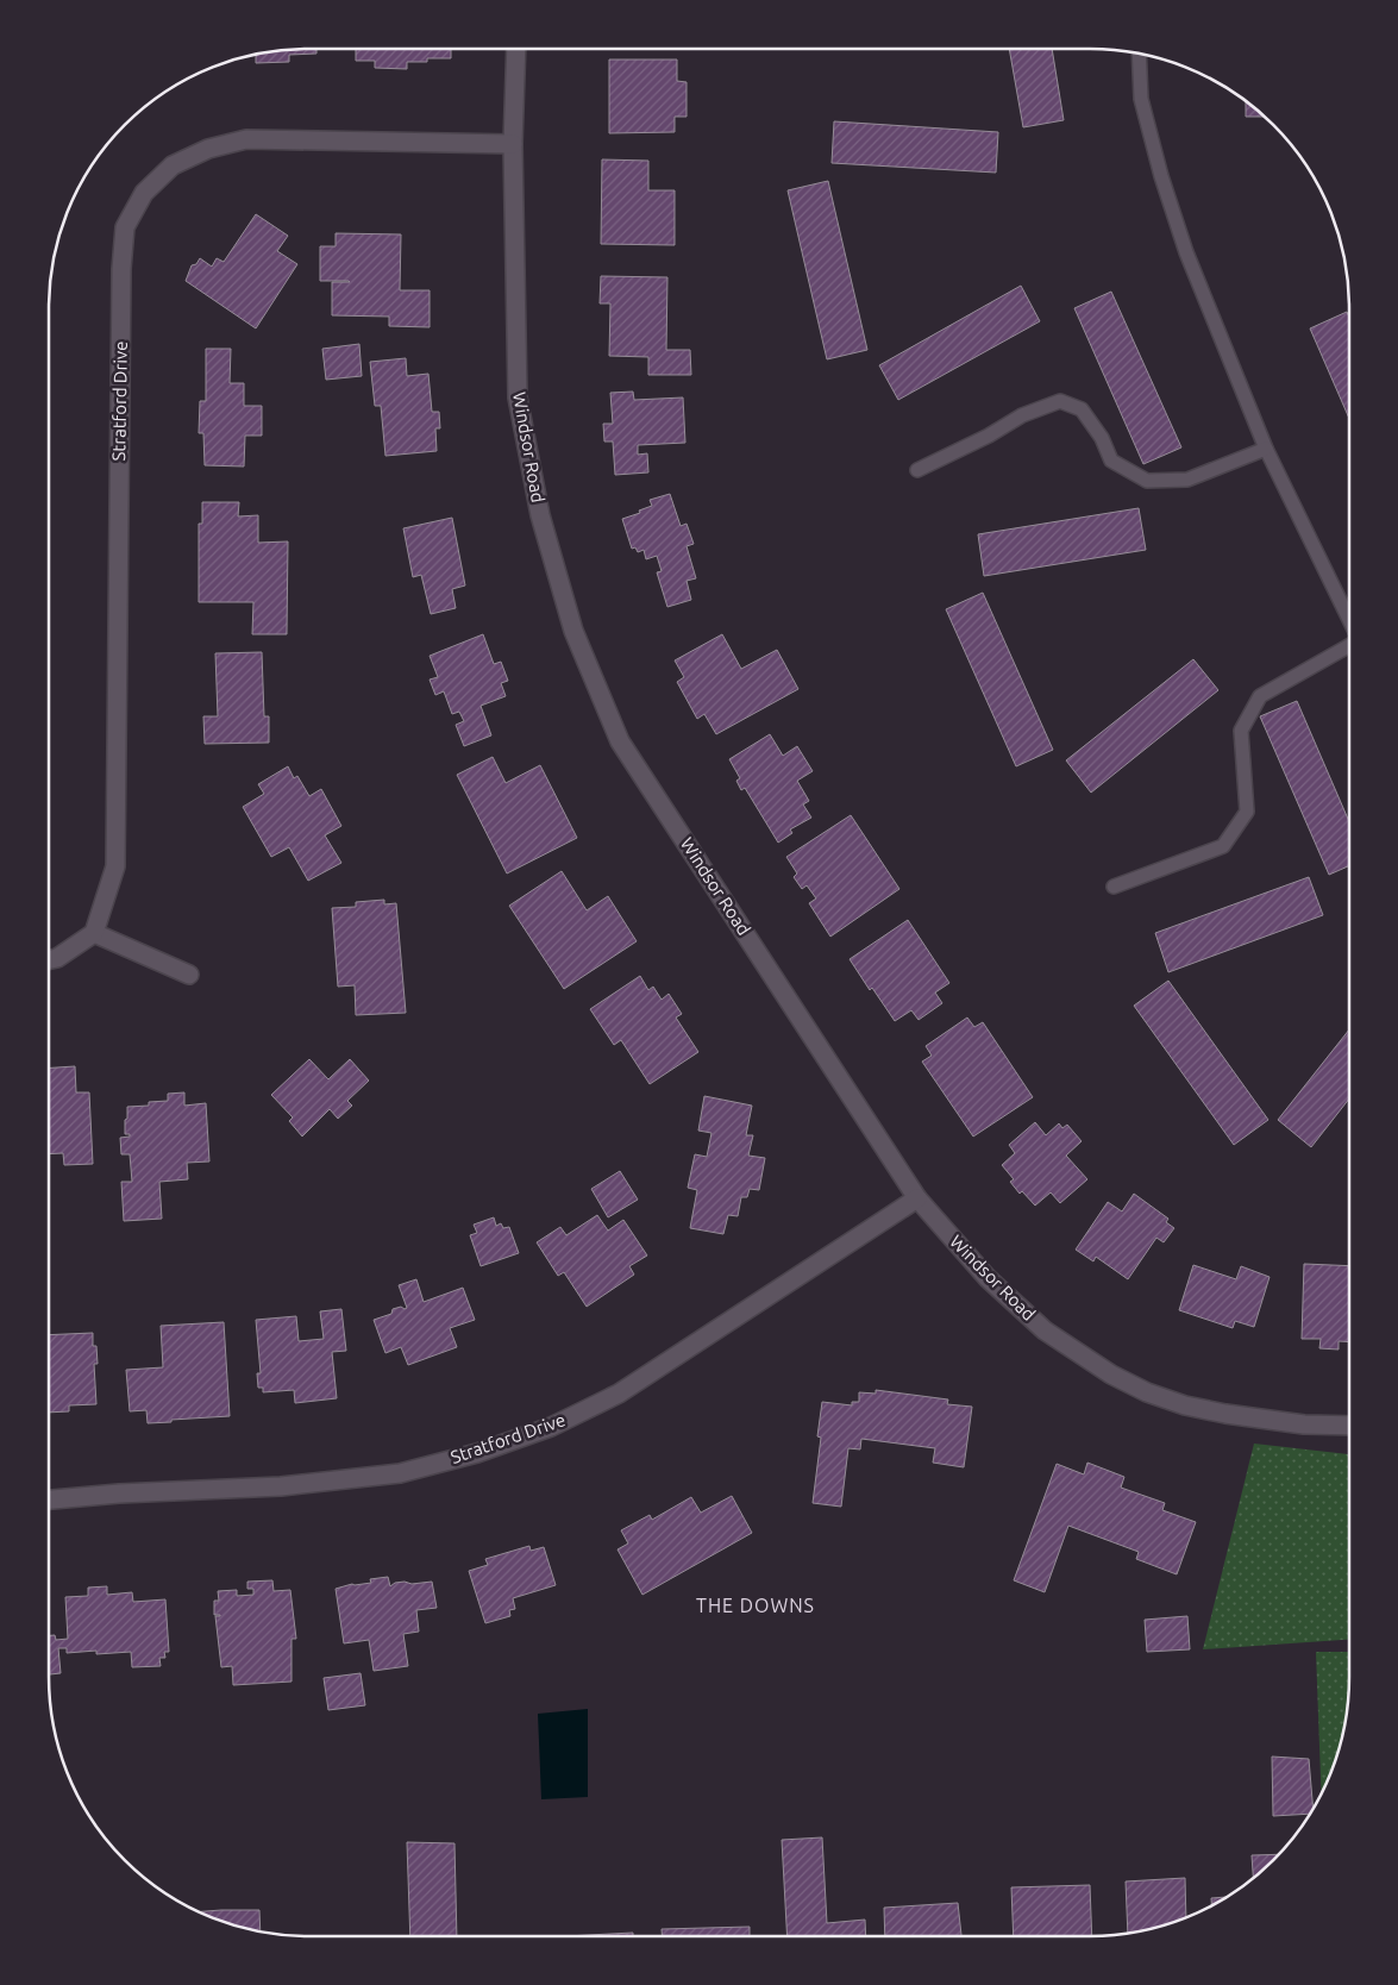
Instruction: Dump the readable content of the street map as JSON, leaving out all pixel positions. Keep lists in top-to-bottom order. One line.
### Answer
{"streets":{"street":["Stratford Drive","Windsor Road"]},"crossings":[["Stratford Drive","Windsor Road"]],"districts":["THE DOWNS"]}
